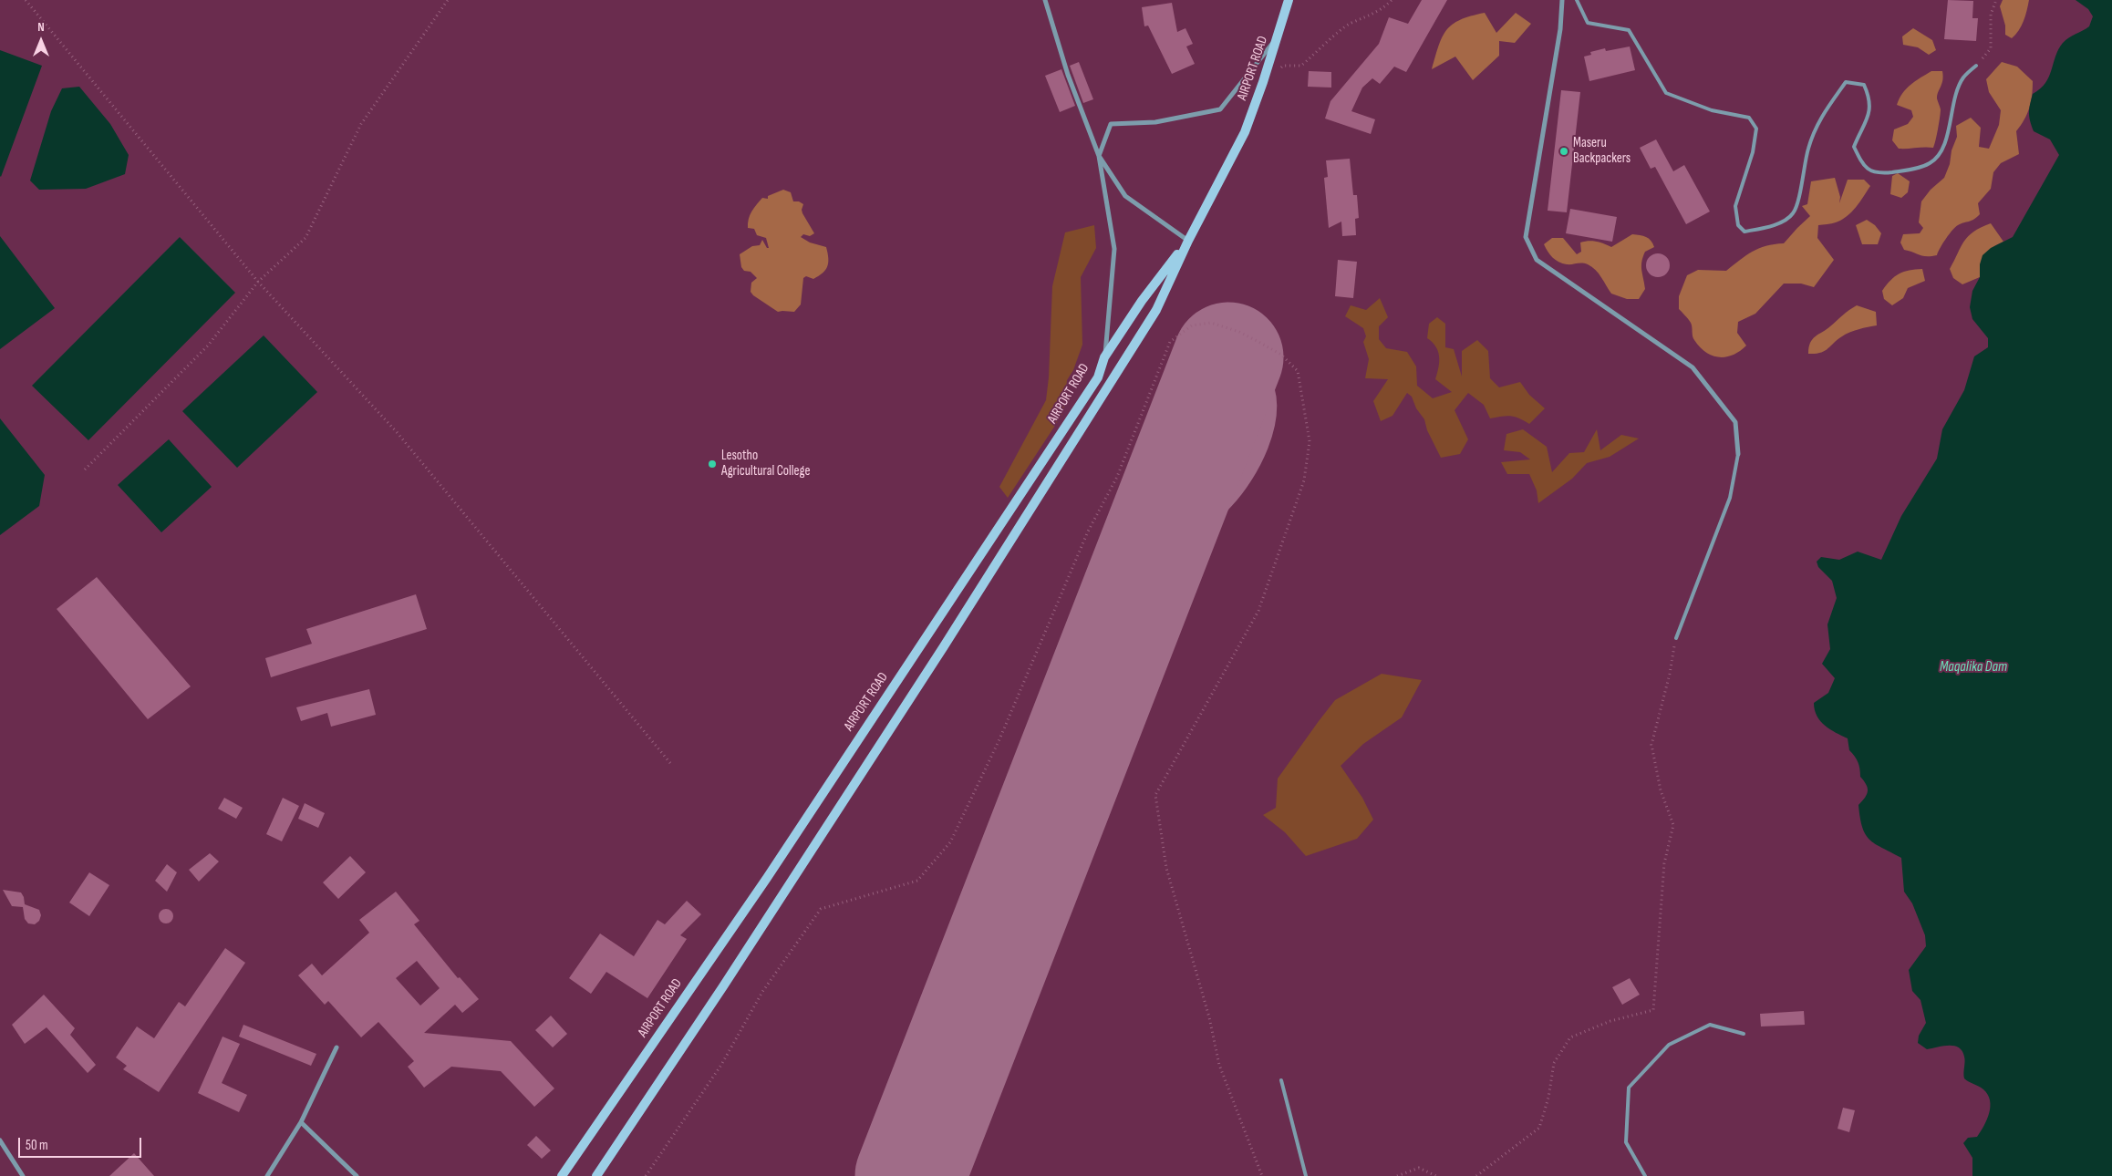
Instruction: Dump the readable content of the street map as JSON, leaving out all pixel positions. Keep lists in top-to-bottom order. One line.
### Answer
{"streets":{"main road":["AIRPORT ROAD"]},"water":["Maqalika Dam"],"places":["Maseru Backpackers","Lesotho Agricultural College"],"scale_bar":"50 m","north":"top"}
